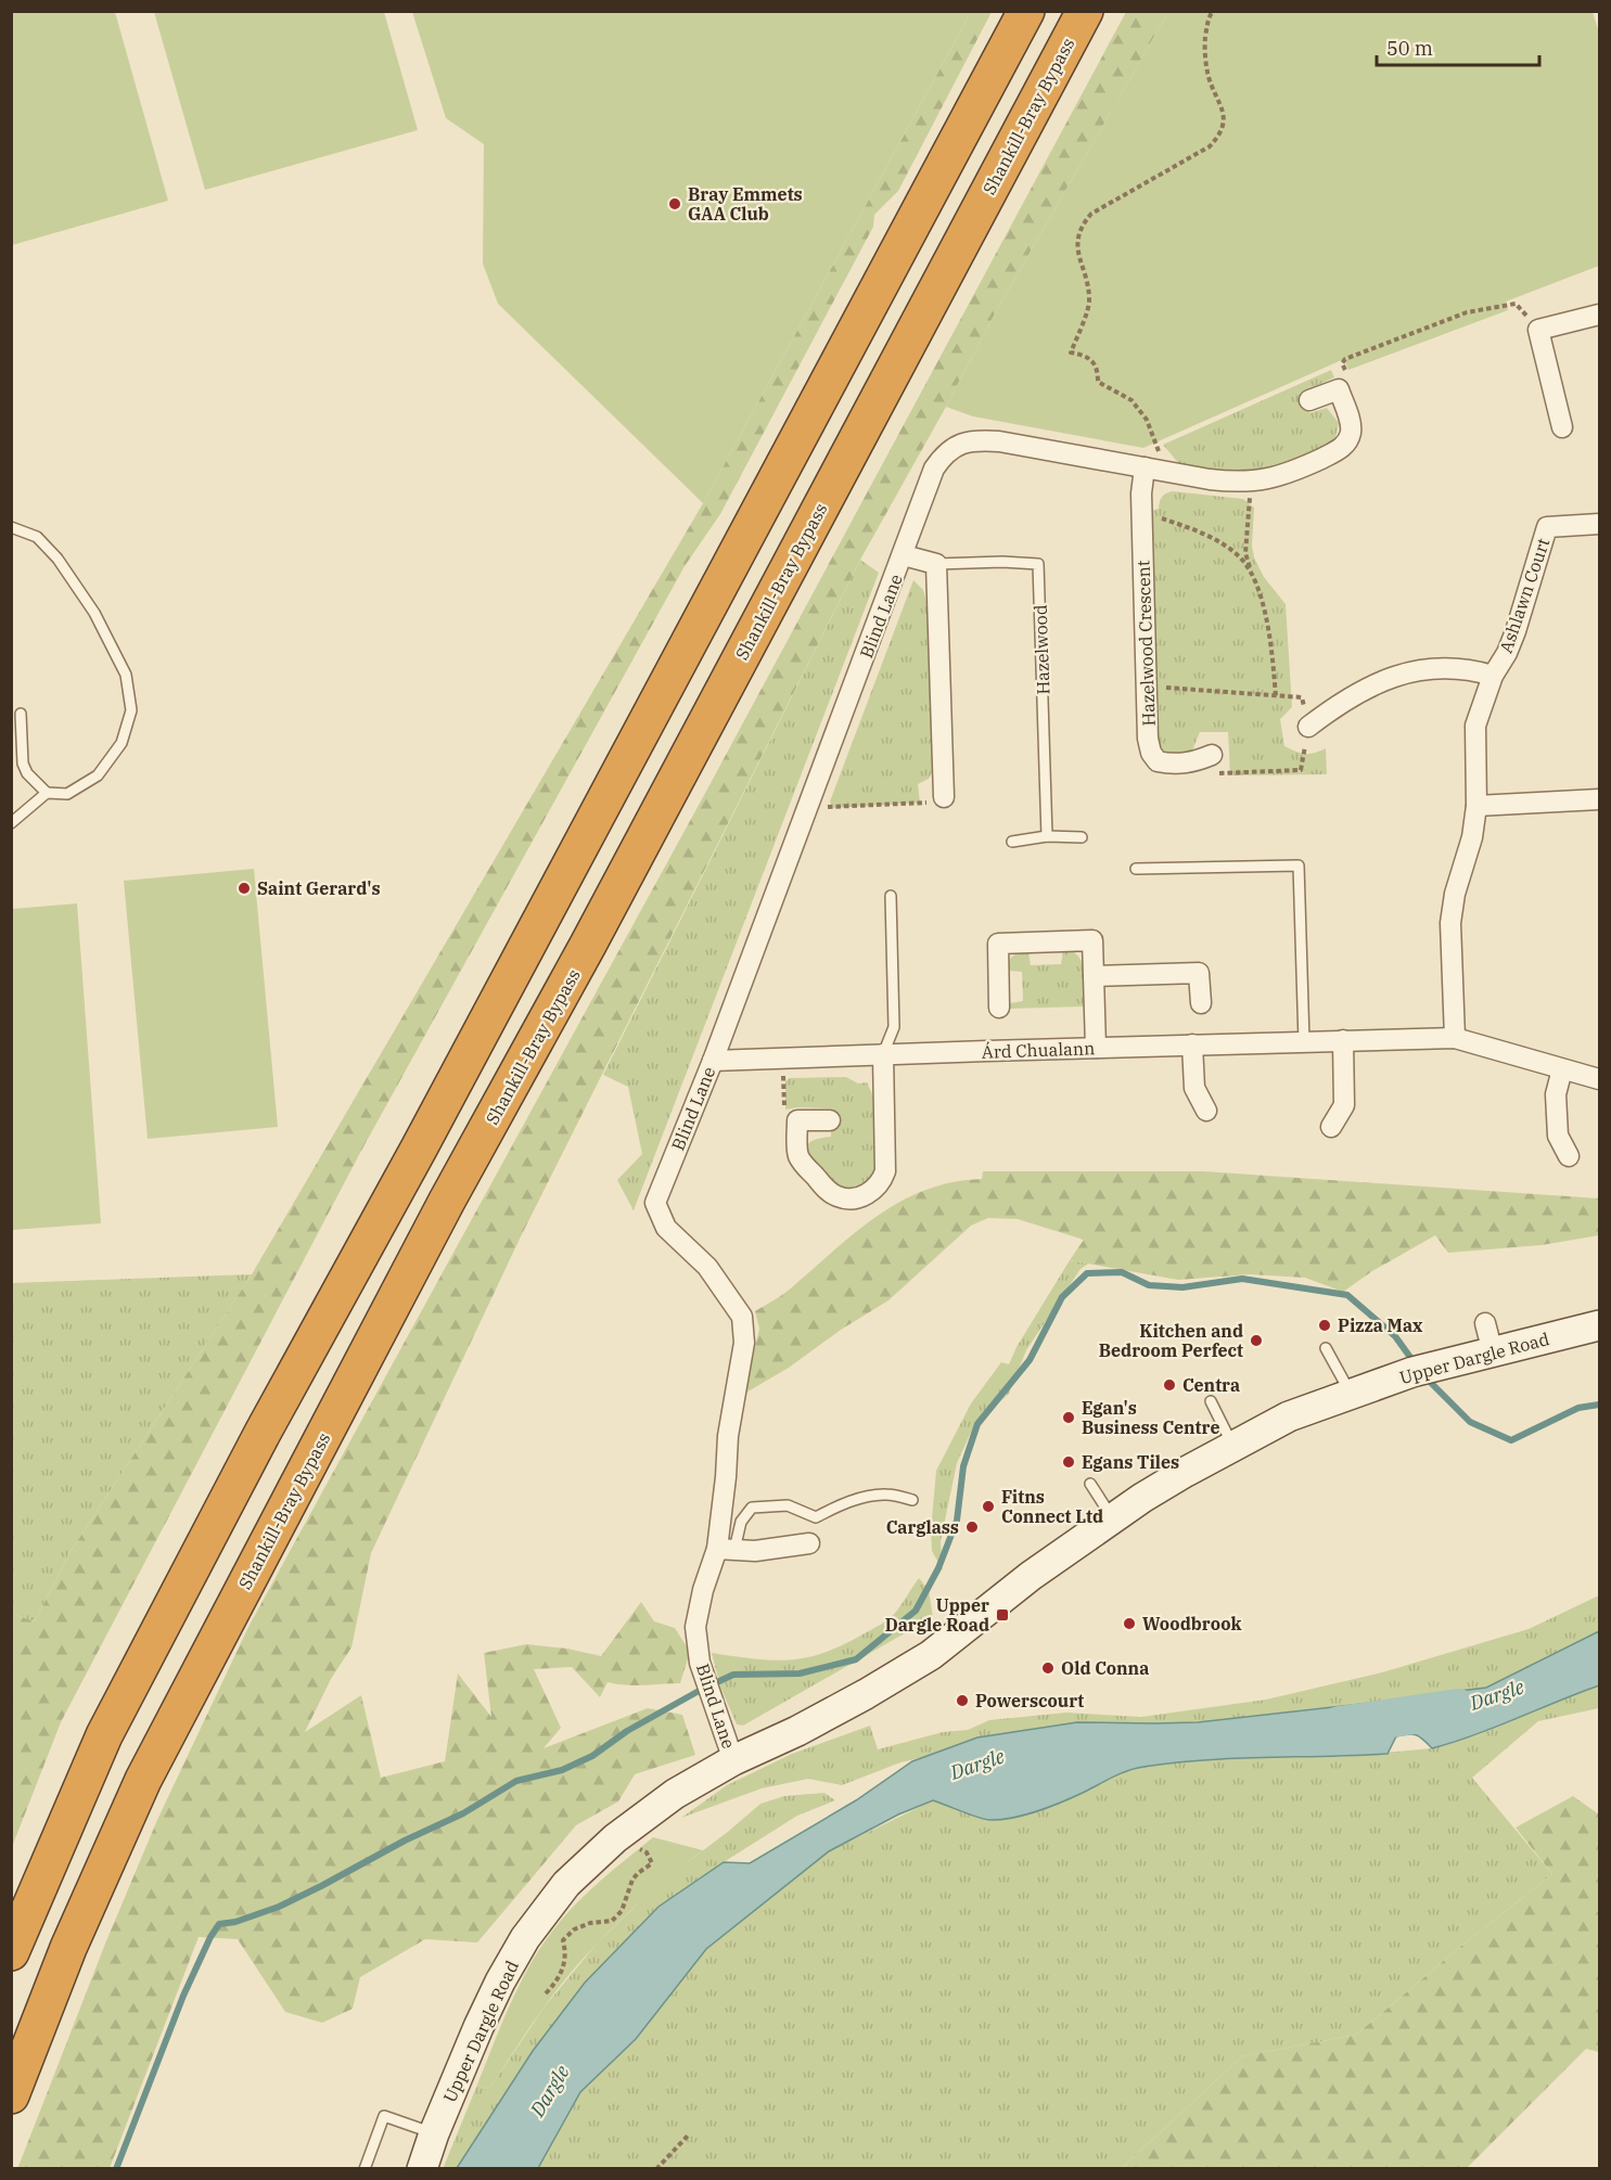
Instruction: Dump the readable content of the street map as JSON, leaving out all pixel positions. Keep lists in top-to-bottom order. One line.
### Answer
{"streets":{"highway":["Shankill-Bray Bypass"],"main road":["Upper Dargle Road"],"street":["Ashlawn Court","Blind Lane","Hazelwood Crescent","Hazelwood","Árd Chualann"]},"crossings":[["Ashlawn Court","Árd Chualann"],["Blind Lane","Hazelwood Crescent"],["Blind Lane","Hazelwood"],["Blind Lane","Árd Chualann"],["Blind Lane","Upper Dargle Road"]],"water":["Dargle"],"places":{"other":["Bray Emmets GAA Club","Saint Gerard's","Pizza Max","Kitchen and Bedroom Perfect","Centra","Egan's Business Centre","Egans Tiles","Fitns Connect Ltd","Carglass","Woodbrook","Old Conna","Powerscourt"],"transit":["Upper Dargle Road"]},"scale_bar":"50 m"}
